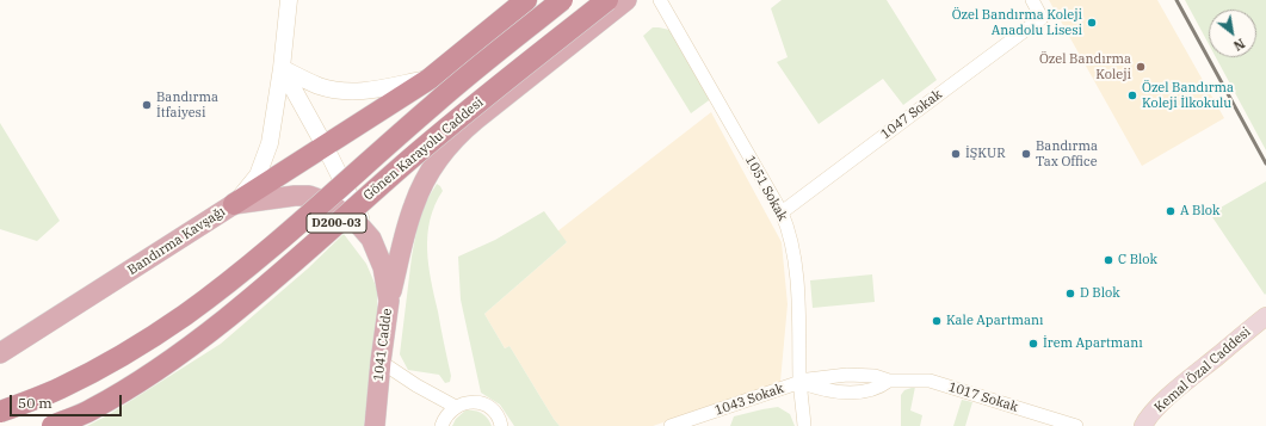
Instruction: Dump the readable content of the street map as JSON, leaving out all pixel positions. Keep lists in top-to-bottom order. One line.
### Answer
{"streets":{"highway":["Gönen Karayolu Caddesi","D200-03"],"main road":["Bandırma Kavşağı","1041 Cadde","Kemal Özal Caddesi"],"street":["1047 Sokak","1051 Sokak","1017 Sokak","1043 Sokak"]},"crossings":[["1047 Sokak","1051 Sokak"],["1051 Sokak","1017 Sokak"],["1051 Sokak","1043 Sokak"],["Bandırma Kavşağı","1041 Cadde"],["1017 Sokak","1043 Sokak"]],"places":["Özel Bandırma Koleji Anadolu Lisesi","Özel Bandırma Koleji","Özel Bandırma Koleji İlkokulu","Bandırma İtfaiyesi","İŞKUR","Bandırma Tax Office","A Blok","C Blok","D Blok","Kale Apartmanı","İrem Apartmanı"],"scale_bar":"50 m","north":"bottom right"}
